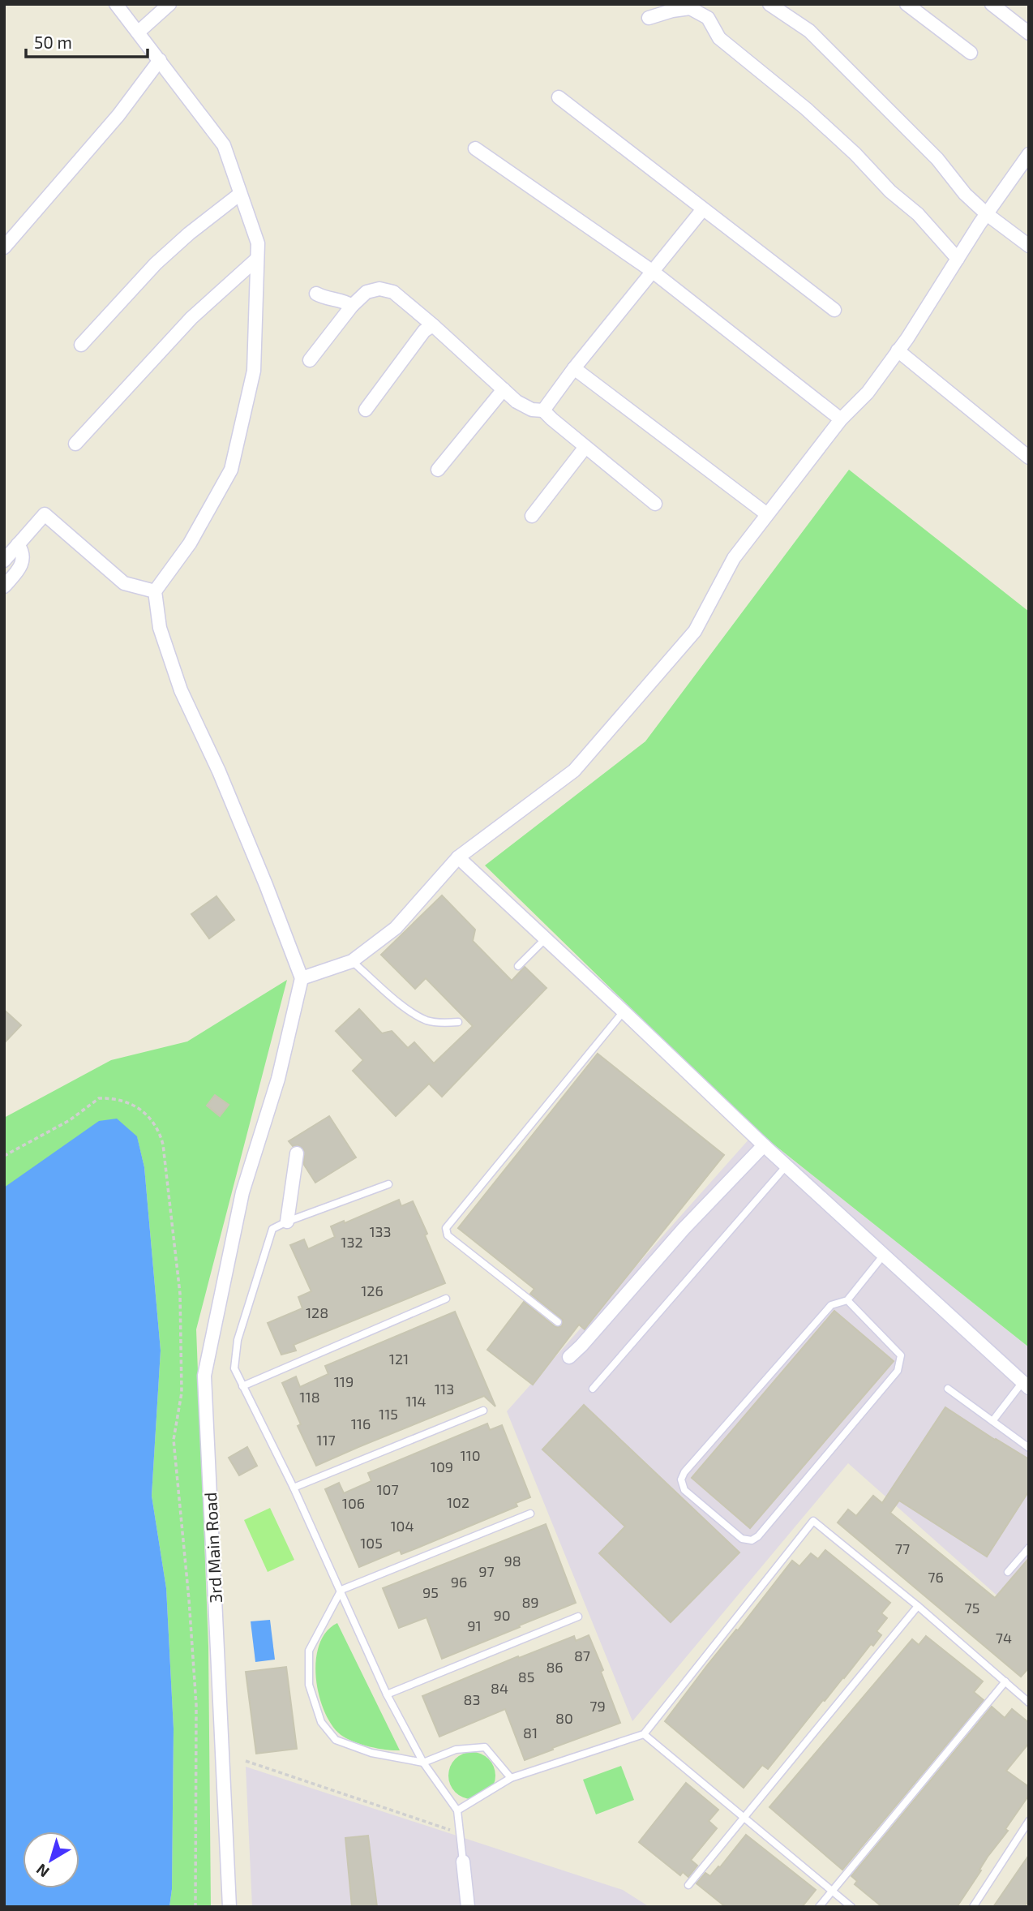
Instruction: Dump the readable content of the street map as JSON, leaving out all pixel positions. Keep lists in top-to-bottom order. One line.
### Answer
{"streets":{"street":["3rd Main Road"]},"house_numbers":["133","132","126","128","121","119","113","118","114","115","116","117","110","109","107","102","106","104","105","77","98","97","76","96","95","89","75","90","91","74","87","86","85","84","83","79","80","81"],"scale_bar":"50 m","north":"bottom left"}
